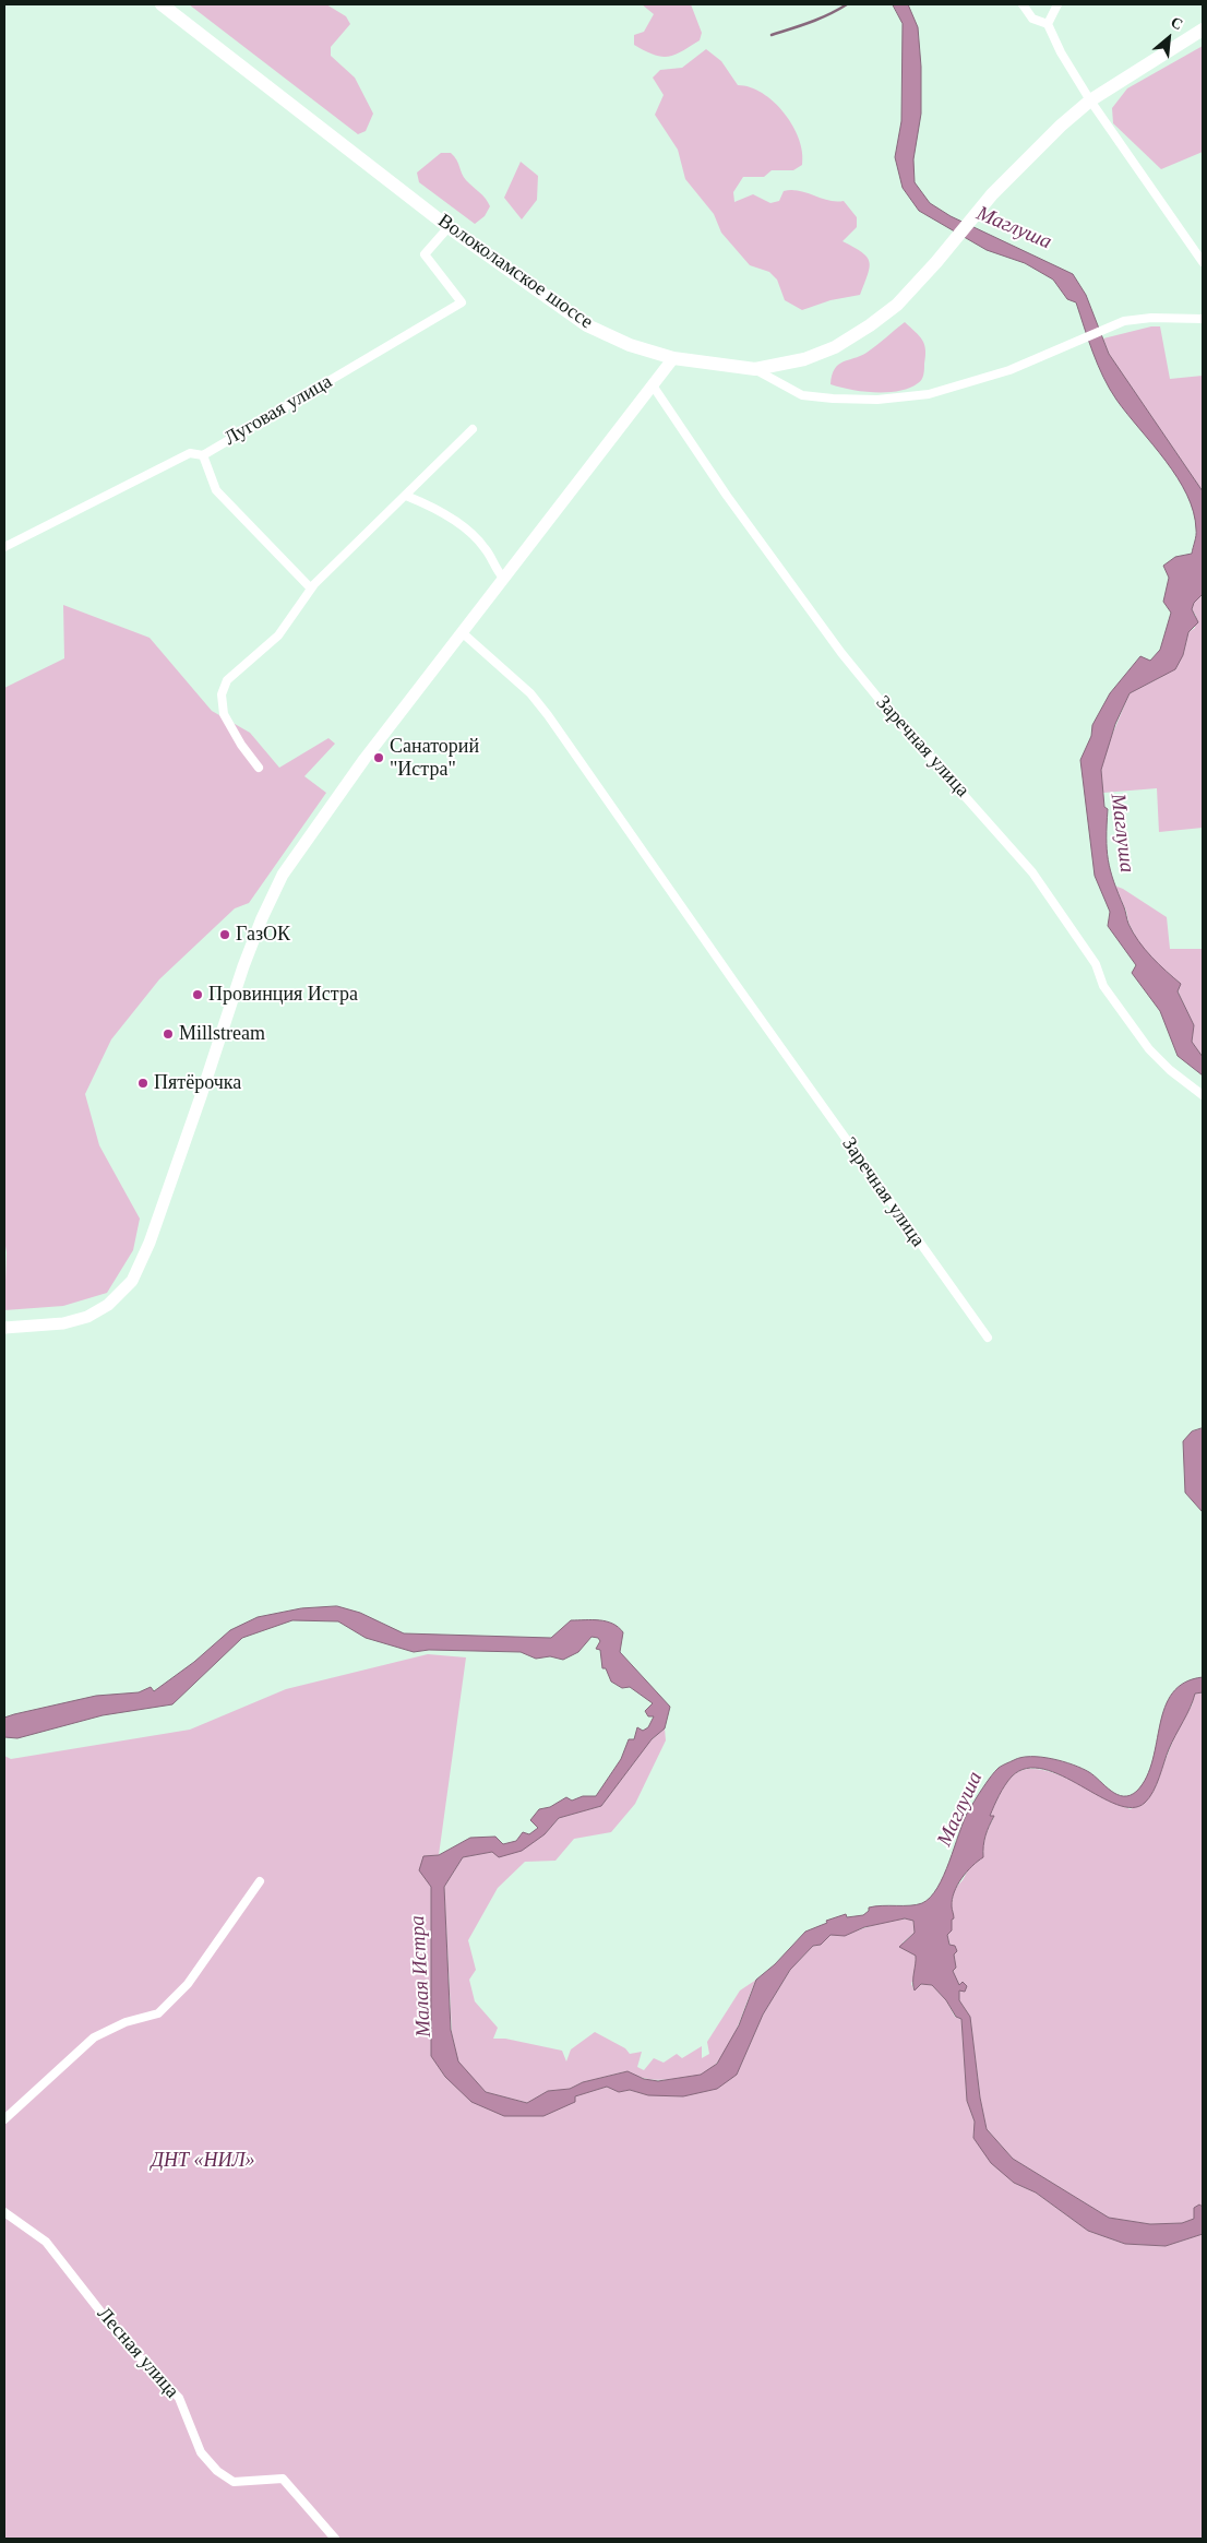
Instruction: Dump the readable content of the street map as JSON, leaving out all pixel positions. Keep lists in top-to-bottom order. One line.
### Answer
{"streets":{"main road":["Волоколамское шоссе"],"street":["Луговая улица","Заречная улица","Лесная улица"]},"crossings":[["Волоколамское шоссе","Луговая улица"]],"water":["Маглуша","Малая Истра"],"parks":["ДНТ «НИЛ»"],"places":["Санаторий \"Истра\"","ГазОК","Провинция Истра","Millstream","Пятёрочка"],"north":"top right"}
